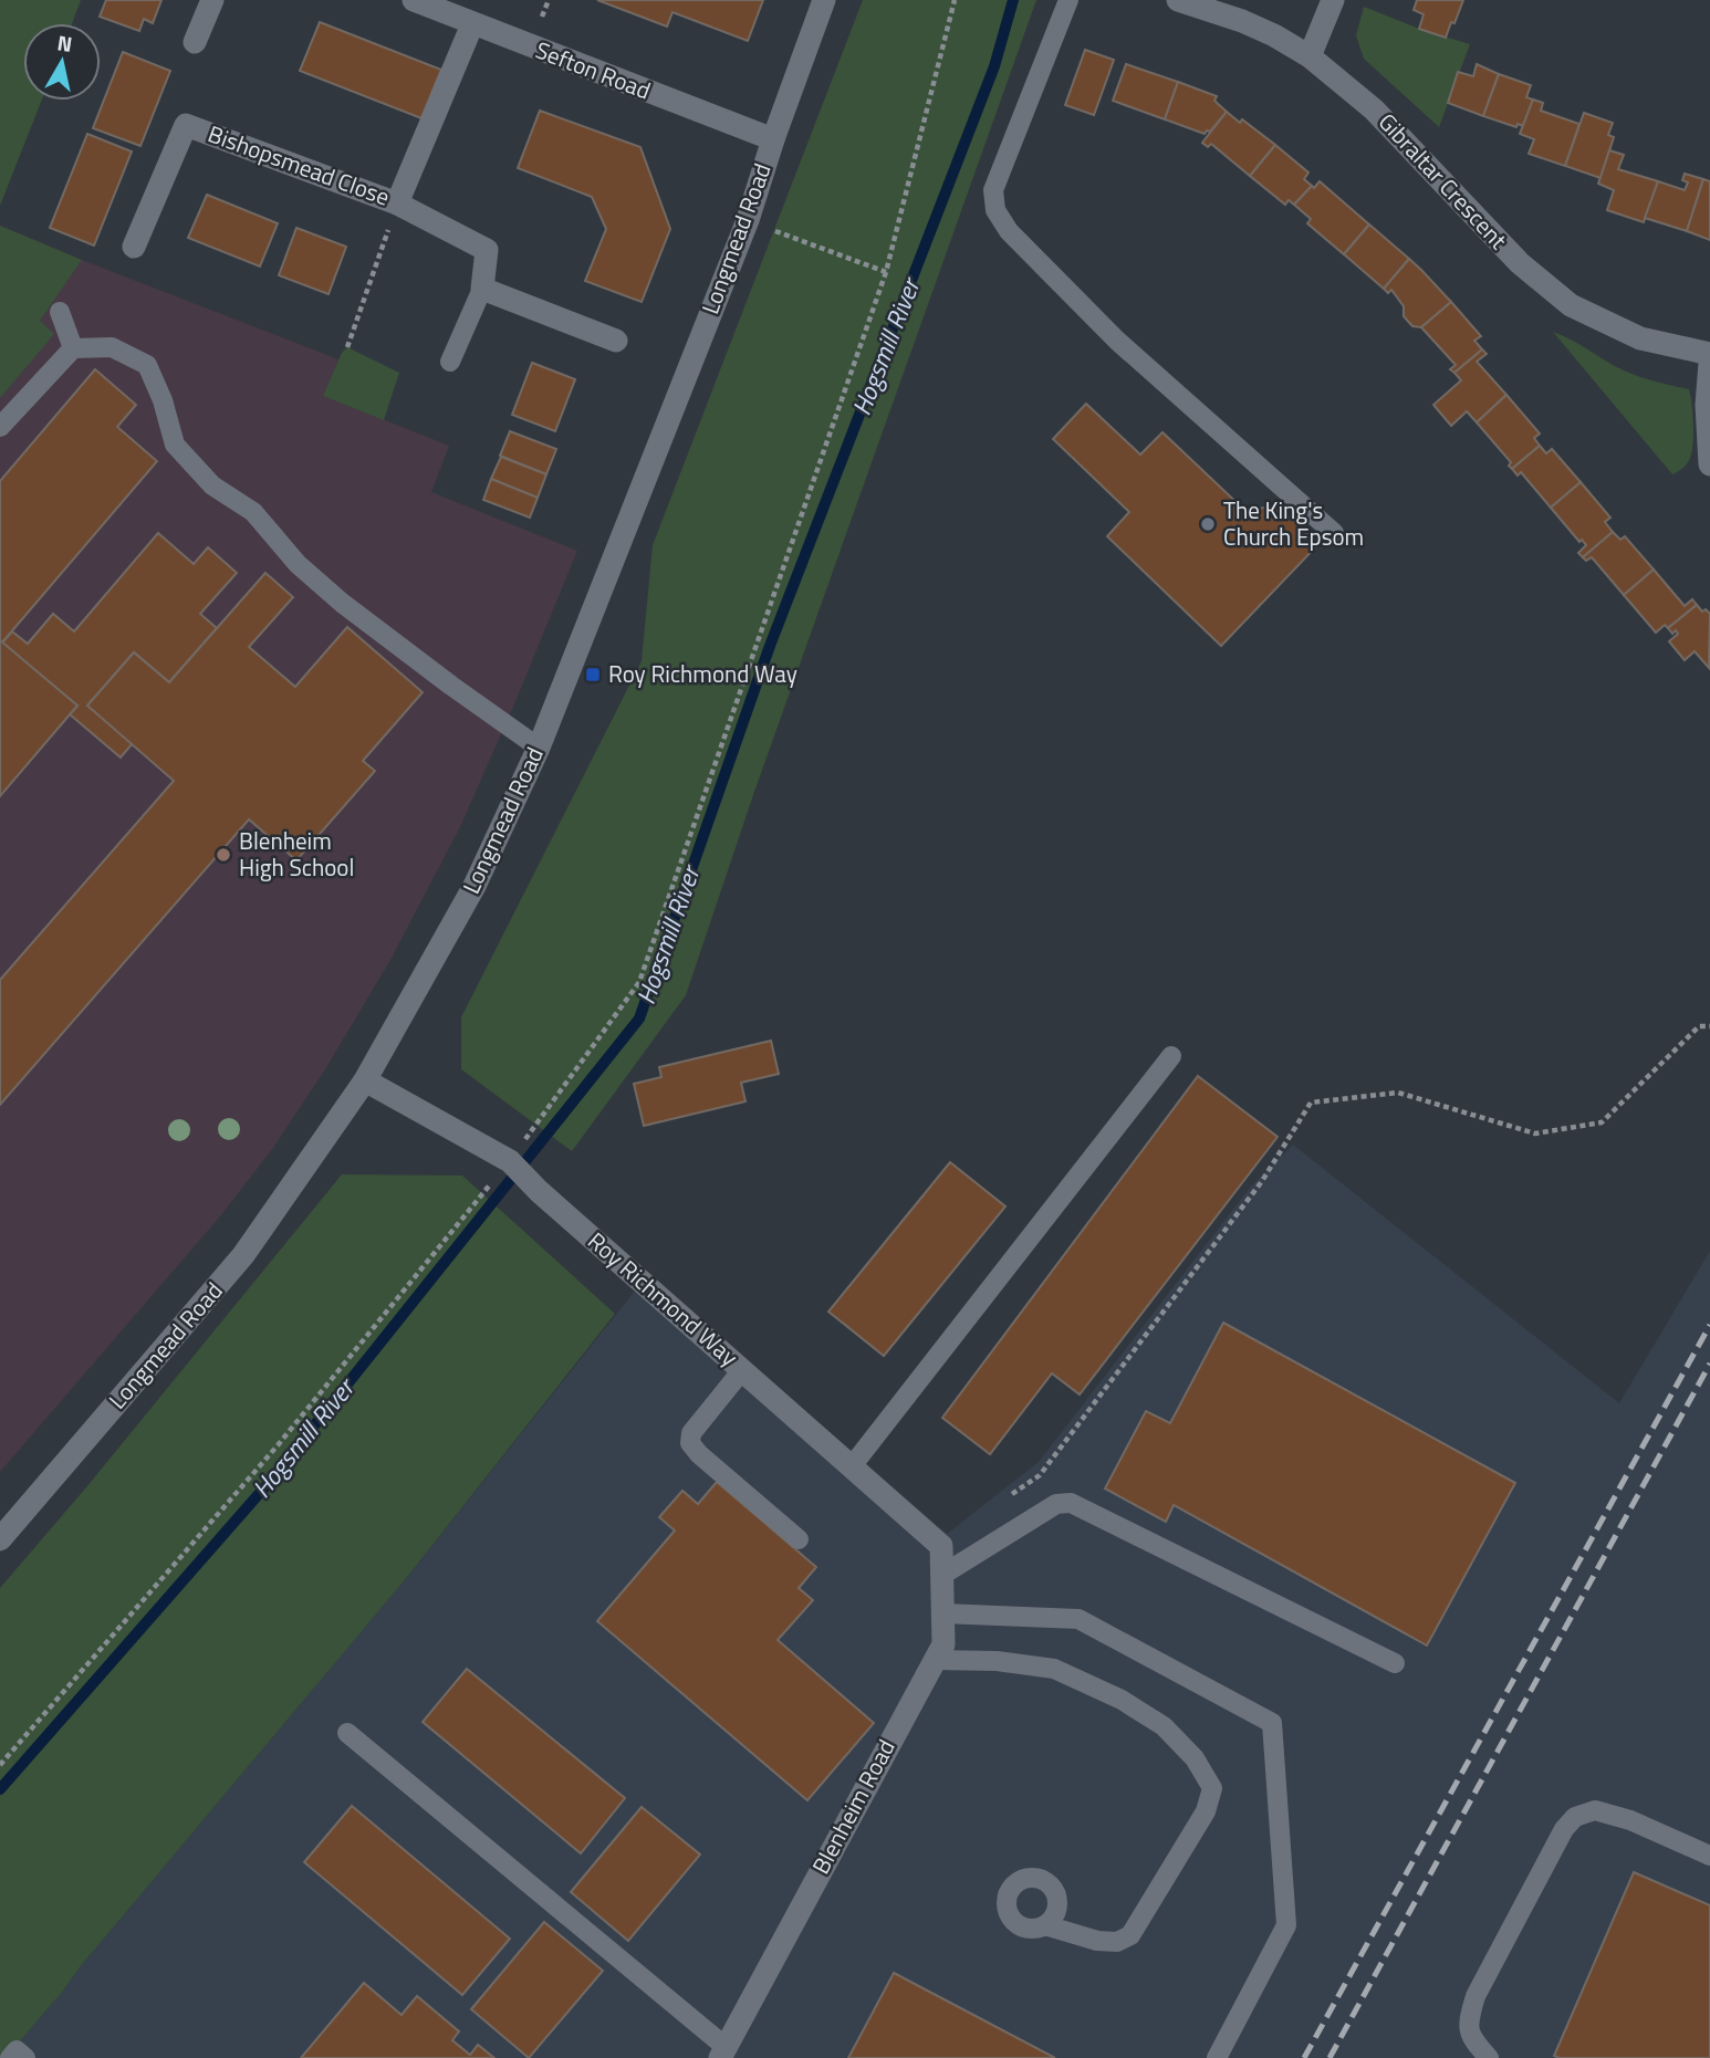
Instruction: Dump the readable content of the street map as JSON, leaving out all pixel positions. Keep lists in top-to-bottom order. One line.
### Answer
{"streets":{"street":["Sefton Road","Bishopsmead Close","Gibraltar Crescent","Longmead Road","Roy Richmond Way","Blenheim Road"]},"crossings":[["Sefton Road","Bishopsmead Close"],["Sefton Road","Longmead Road"],["Longmead Road","Roy Richmond Way"],["Roy Richmond Way","Blenheim Road"]],"water":["Hogsmill River"],"places":{"other":["The King's Church Epsom","Blenheim High School"],"transit":["Roy Richmond Way"]},"north":"top"}
